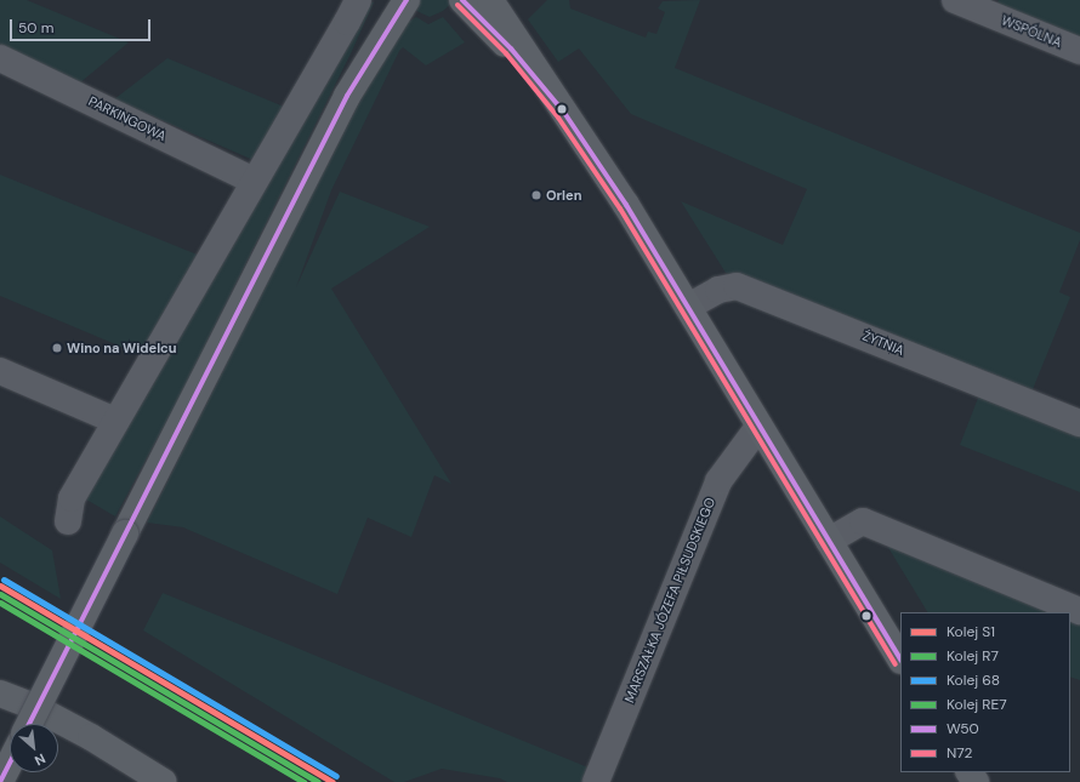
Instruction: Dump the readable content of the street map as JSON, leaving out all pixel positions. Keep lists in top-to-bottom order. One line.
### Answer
{"streets":{"street":["WSPÓLNA","PARKINGOWA","ŻYTNIA","MARSZAŁKA JÓZEFA PIŁSUDSKIEGO"]},"places":["Orlen","Wino na Widelcu"],"lines":["transit line W50","transit line N72","rail line 68","rail line S1","rail line R7","rail line RE7"],"legend":["Kolej S1","Kolej R7","Kolej 68","Kolej RE7","W50","N72"],"scale_bar":"50 m","north":"bottom right"}
